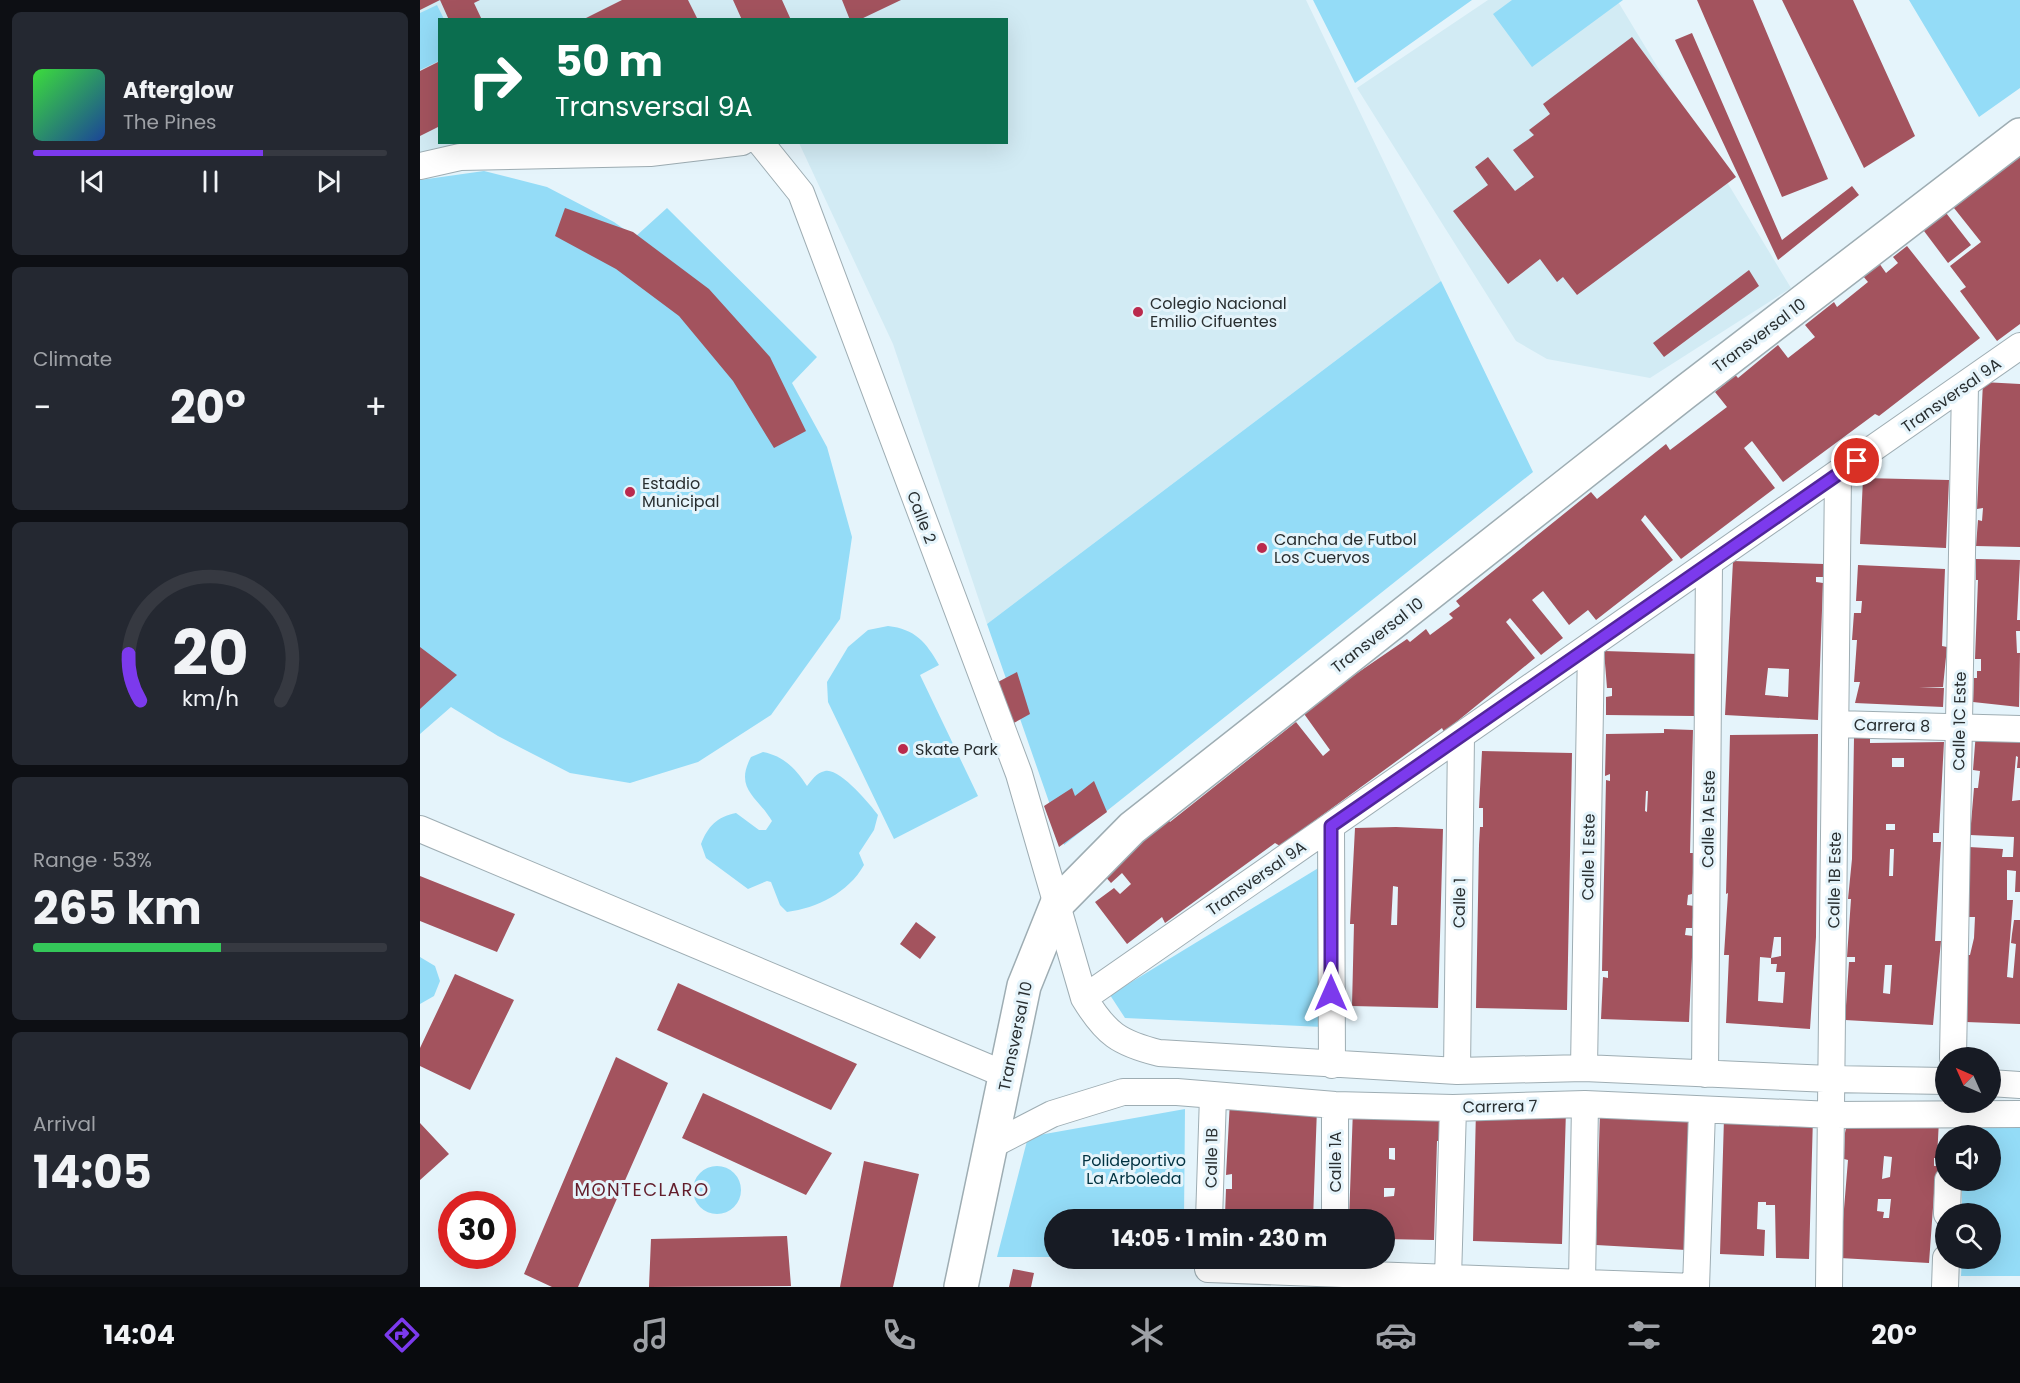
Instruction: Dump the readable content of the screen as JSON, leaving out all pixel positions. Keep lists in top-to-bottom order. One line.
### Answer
{"streets":{"main road":["Transversal 10"],"street":["Transversal 9A","Calle 2","Calle 1C Este","Carrera 8","Calle 1A Este","Calle 1 Este","Calle 1B Este","Calle 1","Carrera 7","Calle 1B","Calle 1A"]},"crossings":[["Transversal 10","Calle 2"],["Transversal 10","Carrera 7"],["Transversal 9A","Calle 1C Este"],["Transversal 9A","Calle 1A Este"],["Transversal 9A","Calle 1 Este"],["Transversal 9A","Calle 1B Este"],["Transversal 9A","Calle 1"],["Calle 1C Este","Carrera 8"],["Carrera 8","Calle 1B Este"],["Calle 1B Este","Carrera 7"],["Carrera 7","Calle 1B"],["Carrera 7","Calle 1A"]],"districts":["MONTECLARO"],"parks":["Polideportivo La Arboleda"],"places":["Colegio Nacional Emilio Cifuentes","Estadio Municipal","Cancha de Futbol Los Cuervos","Skate Park"],"north":"top left","page":{"turn":["50 m","Transversal 9A"],"song":["Afterglow","The Pines"],"tile":["Climate",["Range · 53%","265 km"],["Arrival","14:05"]],"heat":["−","20°","+"],"limit":"30","trip":"14:05 · 1 min · 230 m","tabs":["14:04","20°"],"gauge":["20","km/h"]}}
